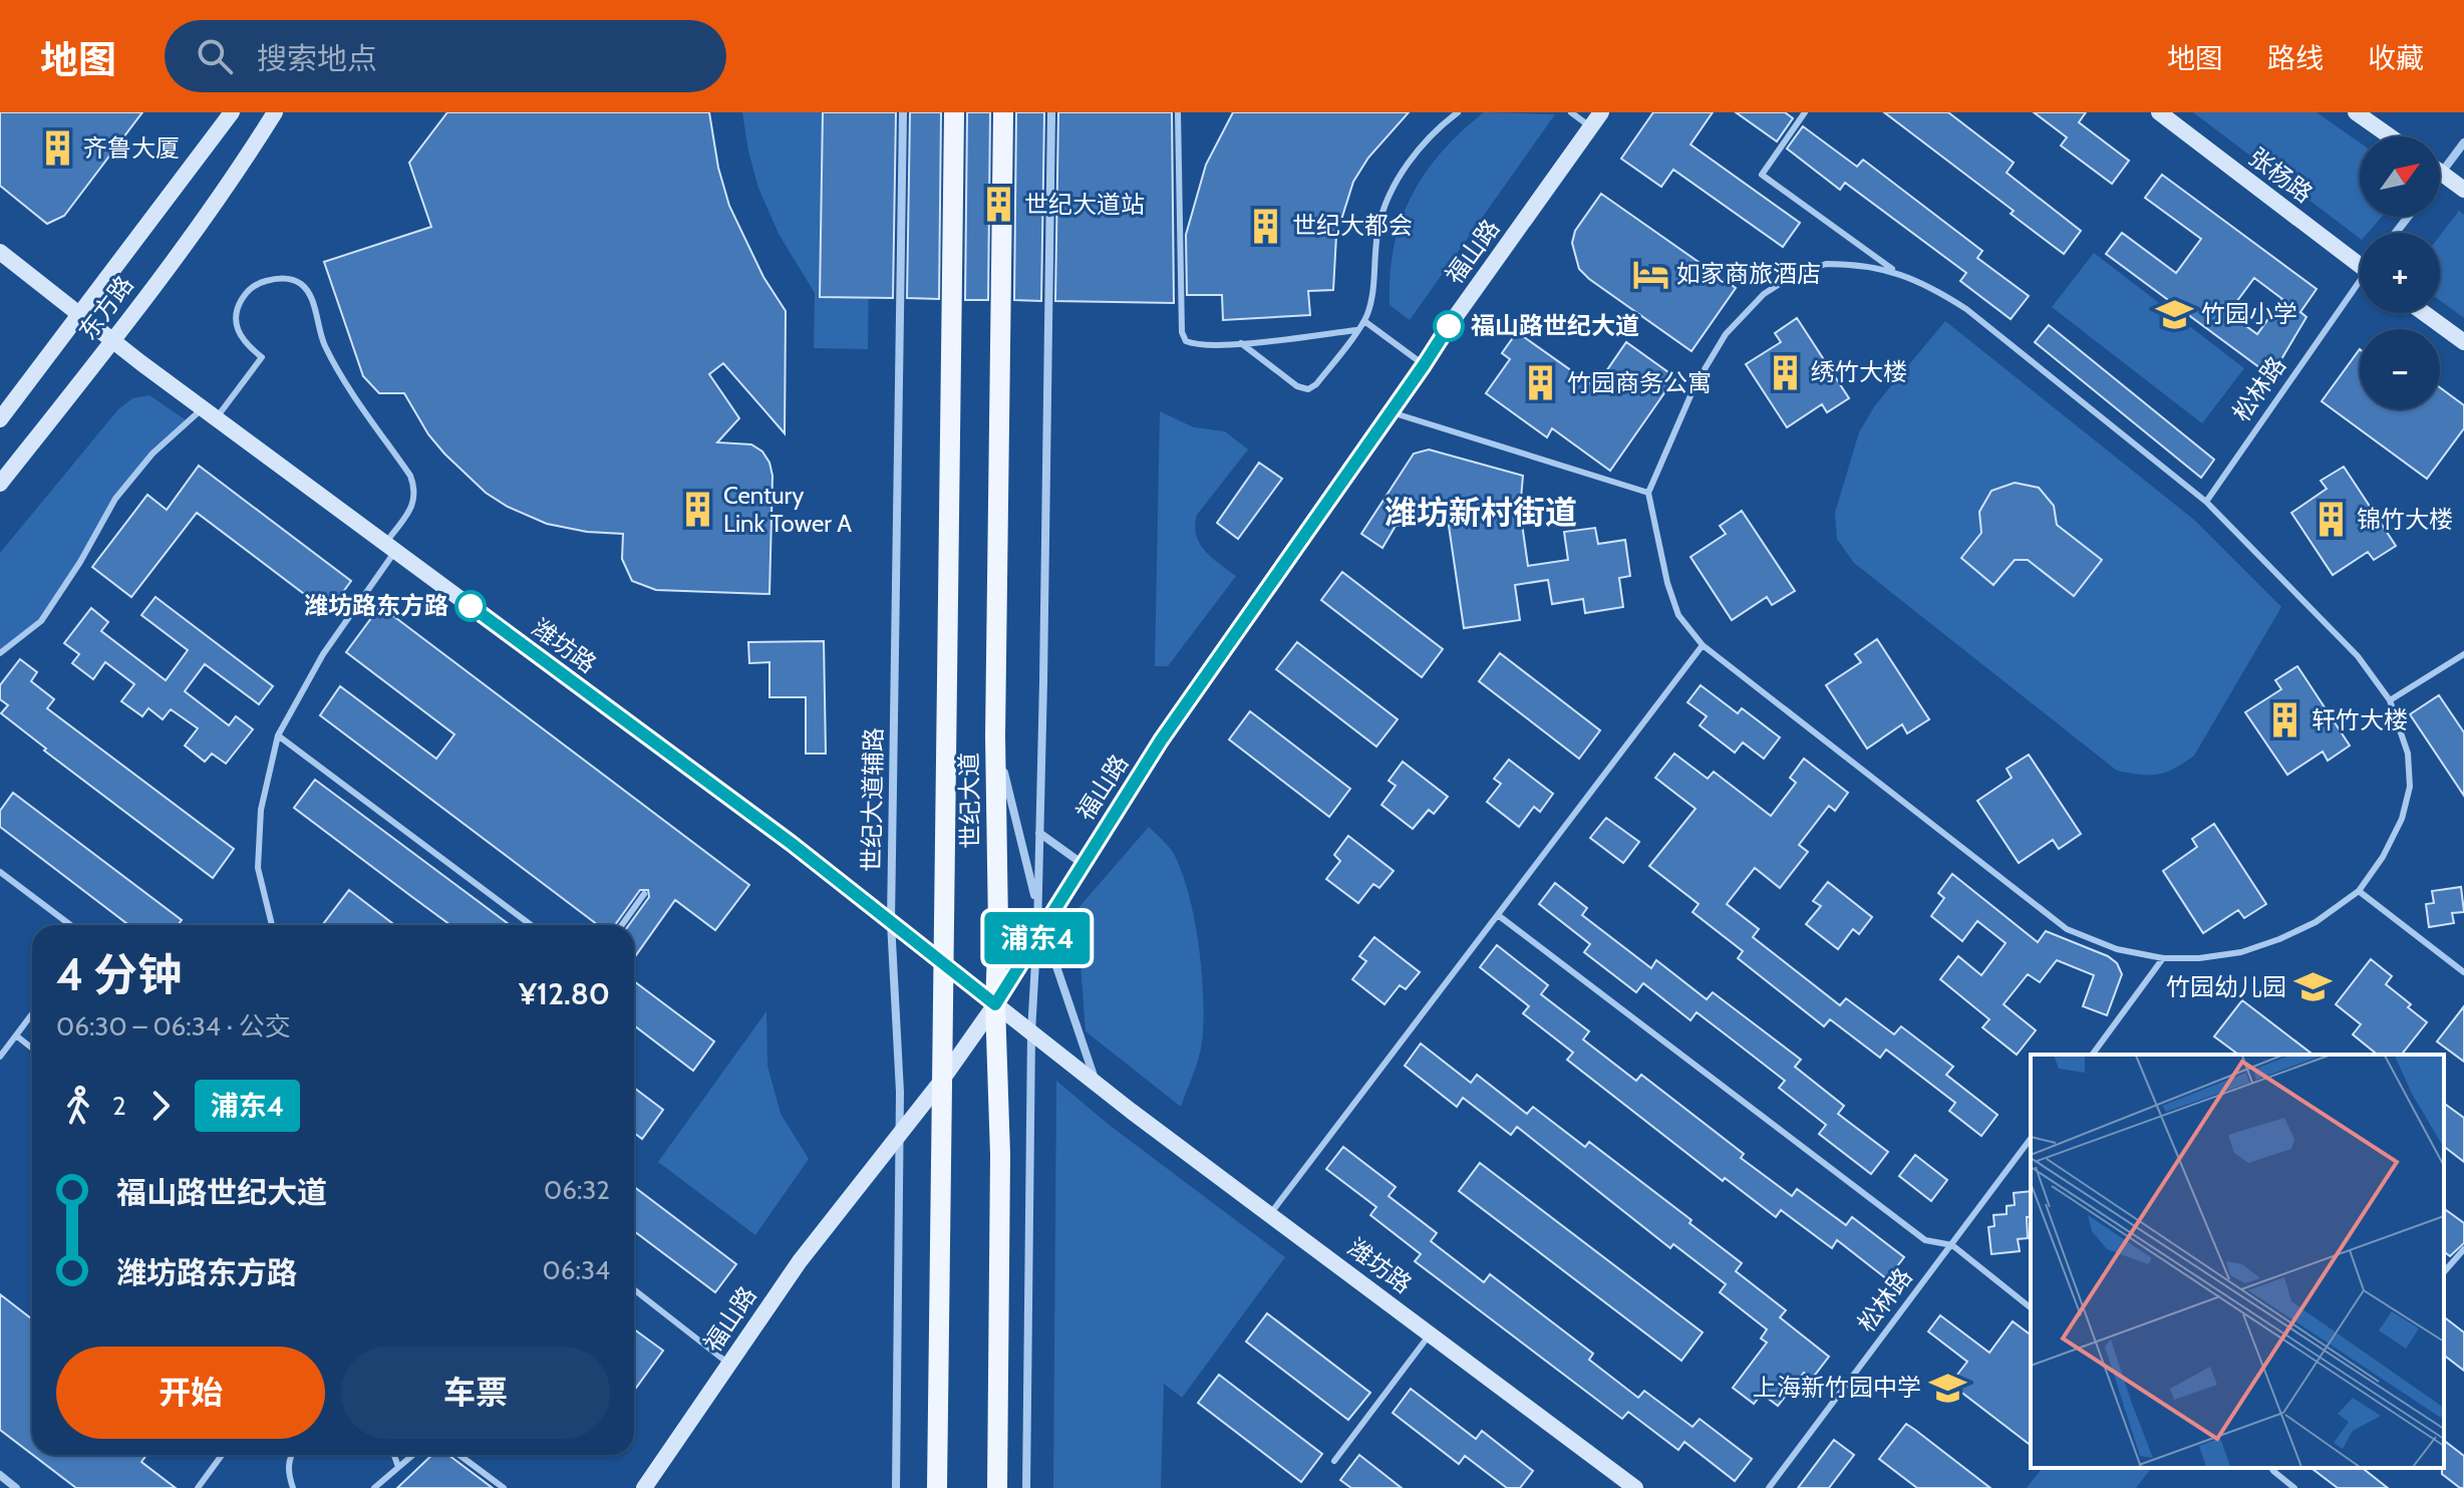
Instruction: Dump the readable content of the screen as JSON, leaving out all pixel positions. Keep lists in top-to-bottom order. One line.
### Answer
{"streets":{"main road":["世纪大道"],"street":["张杨路","福山路","东方路","潍坊路","世纪大道辅路"],"lane":["松林路"]},"crossings":[["福山路","潍坊路"],["福山路","世纪大道辅路"],["福山路","世纪大道"],["东方路","潍坊路"],["潍坊路","世纪大道辅路"],["潍坊路","世纪大道"]],"districts":["潍坊新村街道"],"places":{"building":["齐鲁大厦","世纪大道站","世纪大都会","绣竹大楼","竹园商务公寓","Century Link Tower A","锦竹大楼","轩竹大楼"],"hotel":["如家商旅酒店"],"school or university":["竹园小学","竹园幼儿园","上海新竹园中学"],"other":["福山路世纪大道","潍坊路东方路"]},"lines":["bus line 浦东4"],"north":"top right","page":{"header":"地图","search":"搜索地点","nav":["地图","路线","收藏"],"on_map":"浦东4","map_buttons":["+","−"],"heading":["4 分钟","06:30 – 06:34 · 公交","¥12.80"],"legs":["2","浦东4"],"list":[{"name":"福山路世纪大道","value":"06:32"},{"name":"潍坊路东方路","value":"06:34"}],"buttons":["开始","车票"]}}
